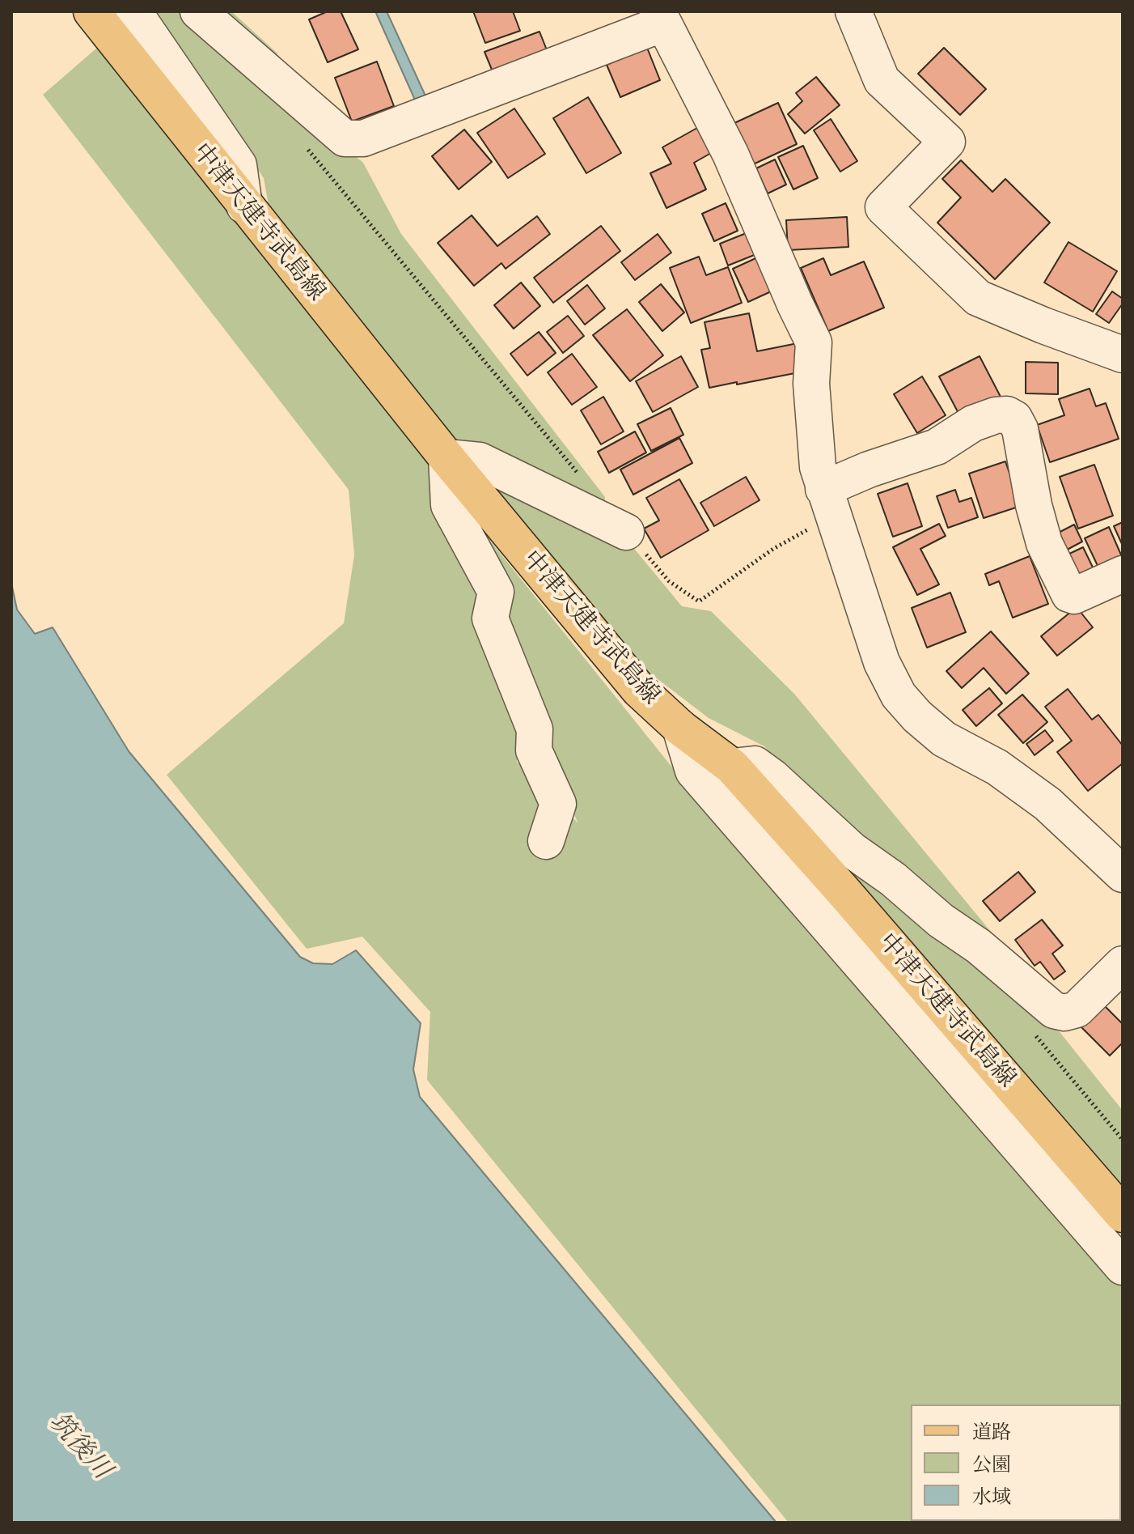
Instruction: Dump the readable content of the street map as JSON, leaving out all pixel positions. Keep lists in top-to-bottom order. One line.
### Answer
{"streets":{"main road":["中津天建寺武島線"]},"water":["筑後川"],"legend":["道路","公園","水域"]}
